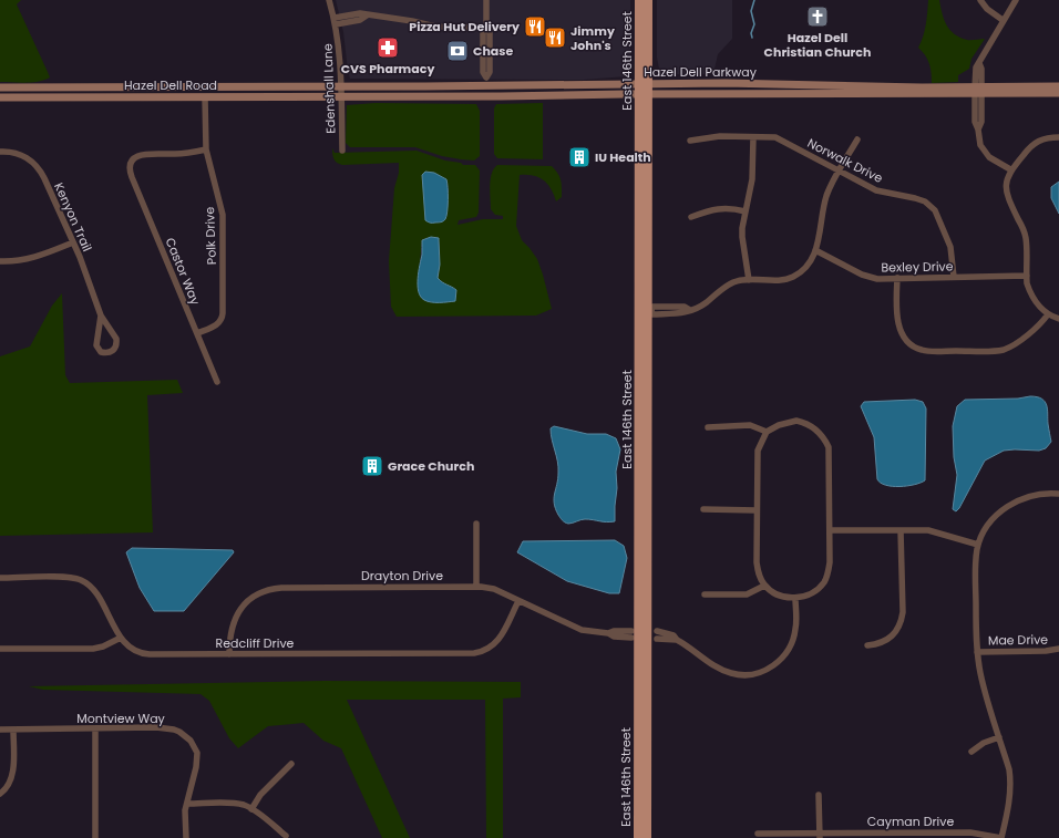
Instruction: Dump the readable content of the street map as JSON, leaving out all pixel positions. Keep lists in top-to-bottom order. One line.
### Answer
{"streets":{"main road":["East 146th Street","Hazel Dell Parkway","Hazel Dell Road"],"street":["Edenshall Lane","Norwalk Drive","Kenyon Trail","Polk Drive","Bexley Drive","Castor Way","Drayton Drive","Mae Drive","Redcliff Drive","Montview Way","Cayman Drive"]},"crossings":[["East 146th Street","Hazel Dell Parkway"],["Hazel Dell Parkway","Hazel Dell Road"],["Hazel Dell Parkway","Edenshall Lane"],["Hazel Dell Road","Edenshall Lane"],["Hazel Dell Road","Polk Drive"],["Norwalk Drive","Bexley Drive"],["Polk Drive","Castor Way"],["Drayton Drive","Redcliff Drive"]],"places":{"church":["Hazel Dell Christian Church"],"restaurant":["Pizza Hut Delivery","Jimmy John's"],"pharmacy":["CVS Pharmacy"],"bank":["Chase"],"building":["IU Health","Grace Church"]}}
